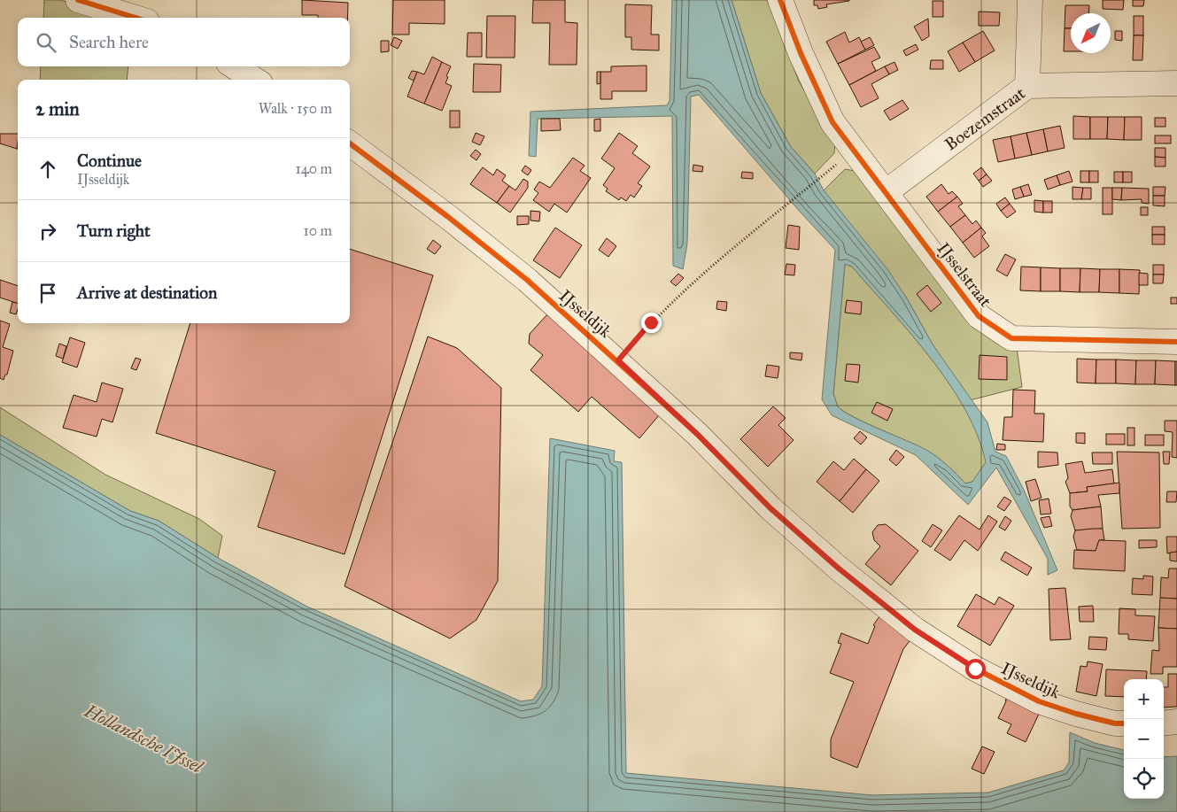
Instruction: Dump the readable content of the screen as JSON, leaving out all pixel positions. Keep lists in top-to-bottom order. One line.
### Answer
{"streets":{"street":["Boezemstraat","IJsselstraat","IJsseldijk"]},"crossings":[["Boezemstraat","IJsselstraat"]],"water":["Hollandsche IJssel"],"north":"bottom left","page":{"search":"Search here","heading":["2 min","Walk · 150 m"],"list":[["Continue","IJsseldijk","140 m"],["Turn right","10 m"],"Arrive at destination"],"map_buttons":["+","−"]}}
